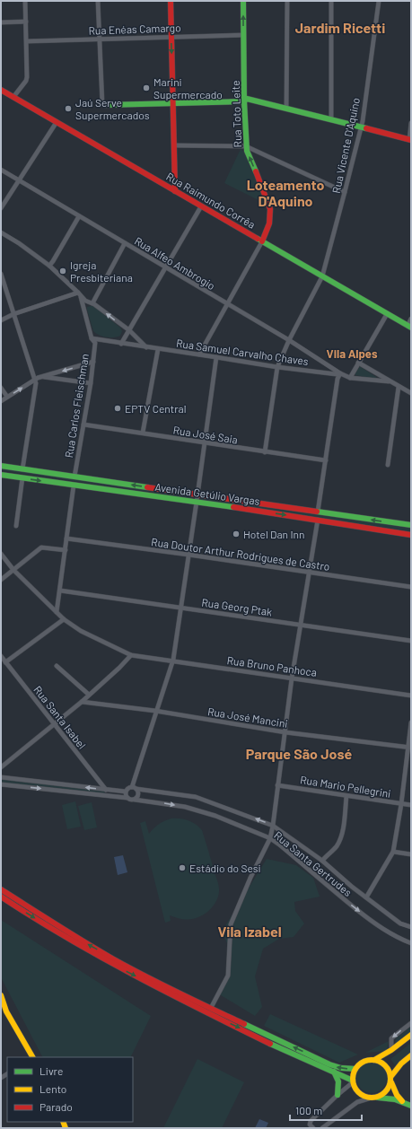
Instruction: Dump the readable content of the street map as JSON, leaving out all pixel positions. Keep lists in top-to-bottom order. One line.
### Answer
{"streets":{"street":["Rua Enéas Camargo","Rua Toto Leite","Rua Vicente D'Aquino","Rua Raimundo Corrêa","Rua Alfeo Ambrogio","Rua Samuel Carvalho Chaves","Rua Carlos Fleischman","Rua José Saia","Avenida Getúlio Vargas","Rua Doutor Arthur Rodrigues de Castro","Rua Georg Ptak","Rua Bruno Panhoca","Rua Santa Isabel","Rua José Mancini","Rua Mario Pellegrini","Rua Santa Gertrudes"]},"crossings":[["Rua Enéas Camargo","Rua Toto Leite"],["Rua Toto Leite","Rua Raimundo Corrêa"],["Rua Vicente D'Aquino","Rua Raimundo Corrêa"],["Rua Vicente D'Aquino","Rua Alfeo Ambrogio"],["Rua Vicente D'Aquino","Rua Samuel Carvalho Chaves"],["Rua Alfeo Ambrogio","Rua Samuel Carvalho Chaves"],["Rua Samuel Carvalho Chaves","Rua Carlos Fleischman"],["Rua Carlos Fleischman","Rua José Saia"],["Rua Carlos Fleischman","Avenida Getúlio Vargas"]],"one_way":["Rua Toto Leite"],"districts":["Jardim Ricetti","Loteamento D'Aquino","Vila Alpes","Parque São José","Vila Izabel"],"places":["Marini Supermercado","Jaú Serve Supermercados","Igreja Presbiteriana","EPTV Central","Hotel Dan Inn","Estádio do Sesi"],"legend":["Livre","Lento","Parado"],"scale_bar":"100 m"}
